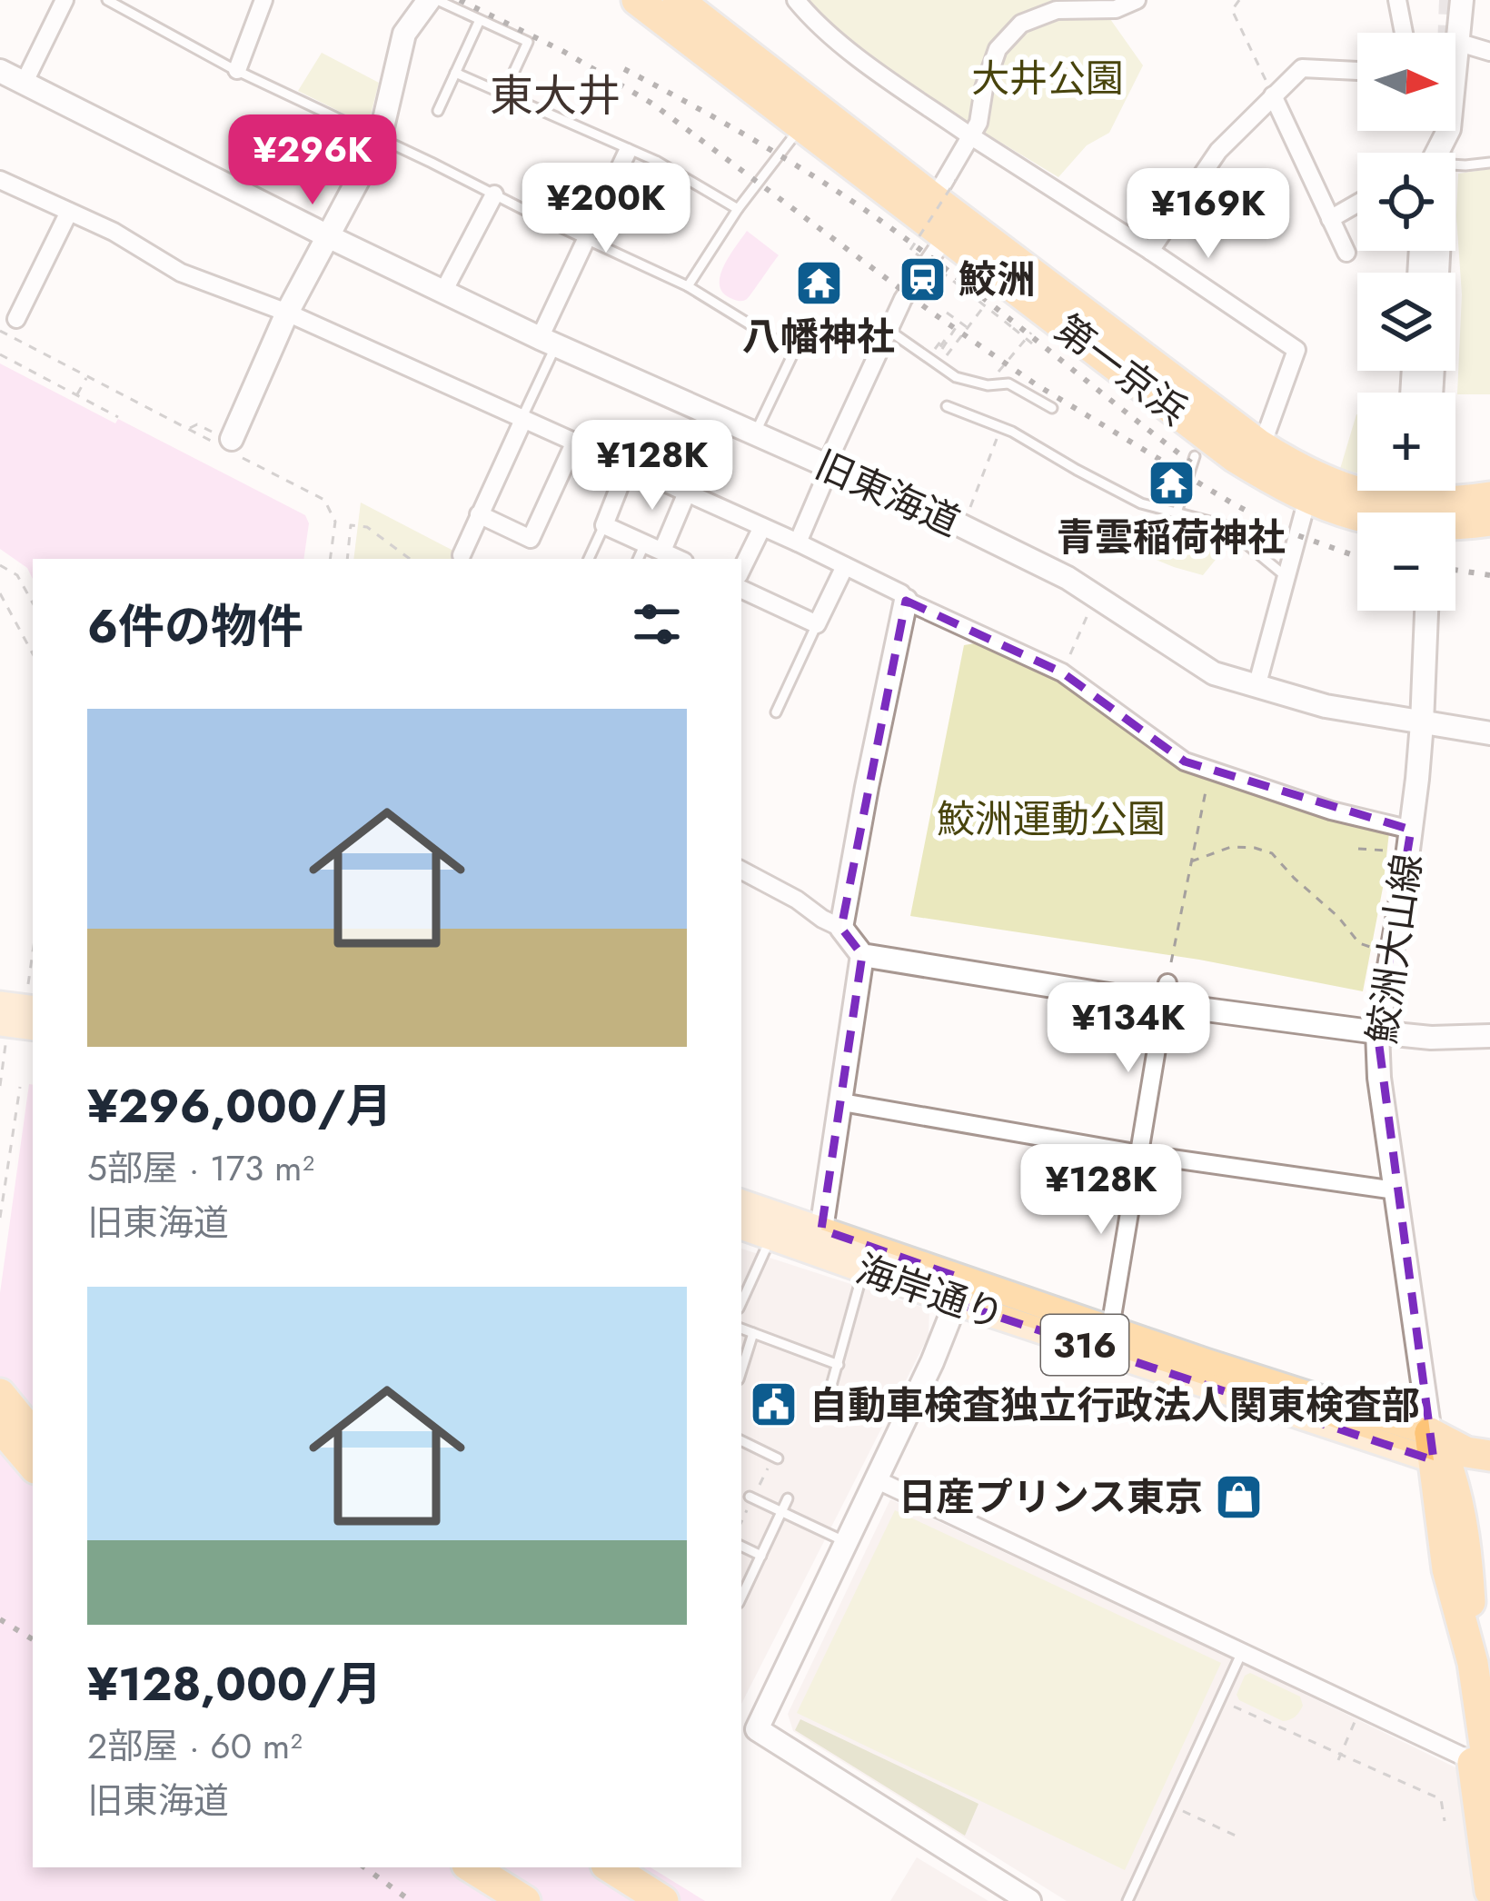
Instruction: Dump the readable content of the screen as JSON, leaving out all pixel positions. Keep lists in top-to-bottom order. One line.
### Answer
{"streets":{"highway":["第一京浜"],"main road":["海岸通り","316"],"street":["旧東海道","鮫洲大山線"]},"crossings":[["旧東海道","鮫洲大山線"],["鮫洲大山線","海岸通り"]],"districts":["東大井"],"parks":["大井公園","鮫洲運動公園"],"places":{"station":["鮫洲"],"temple":["八幡神社","青雲稲荷神社"],"public building":["自動車検査独立行政法人関東検査部"],"shop":["日産プリンス東京"]},"north":"right","page":{"map_buttons":["+","−"],"price":["¥296K","¥200K","¥169K","¥128K","¥134K","¥128K"],"heading":"6件の物件","list":[{"name":"¥296,000/月","note":"5部屋 · 173 m² · 旧東海道"},{"name":"¥128,000/月","note":"2部屋 · 60 m² · 旧東海道"}]}}
